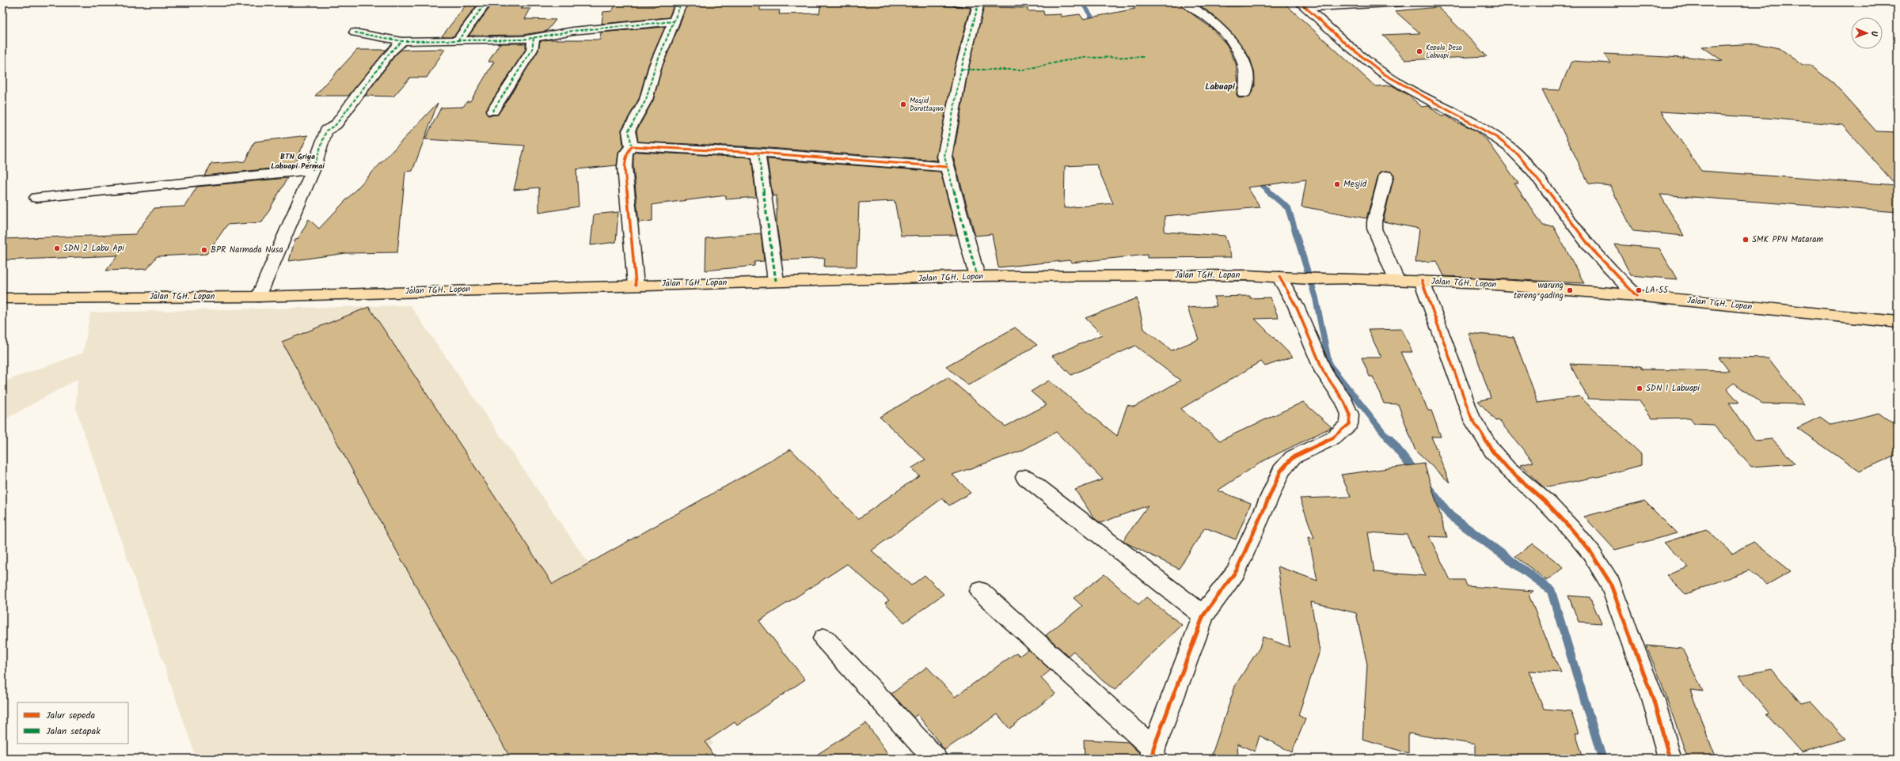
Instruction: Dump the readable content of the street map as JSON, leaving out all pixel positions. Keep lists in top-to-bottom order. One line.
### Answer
{"streets":{"highway":["Jalan TGH. Lopan"]},"districts":["Labuapi","BTN Griya Labuapi Permai"],"places":["Kepala Desa Labuapi","Masjid Daruttaqwa","Mesjid","SMK PPN Mataram","SDN 2 Labu Api","BPR Narmada Nusa","warung tereng gading","LA 55","SDN 1 Labuapi"],"legend":["Jalur sepeda","Jalan setapak"],"north":"right"}
